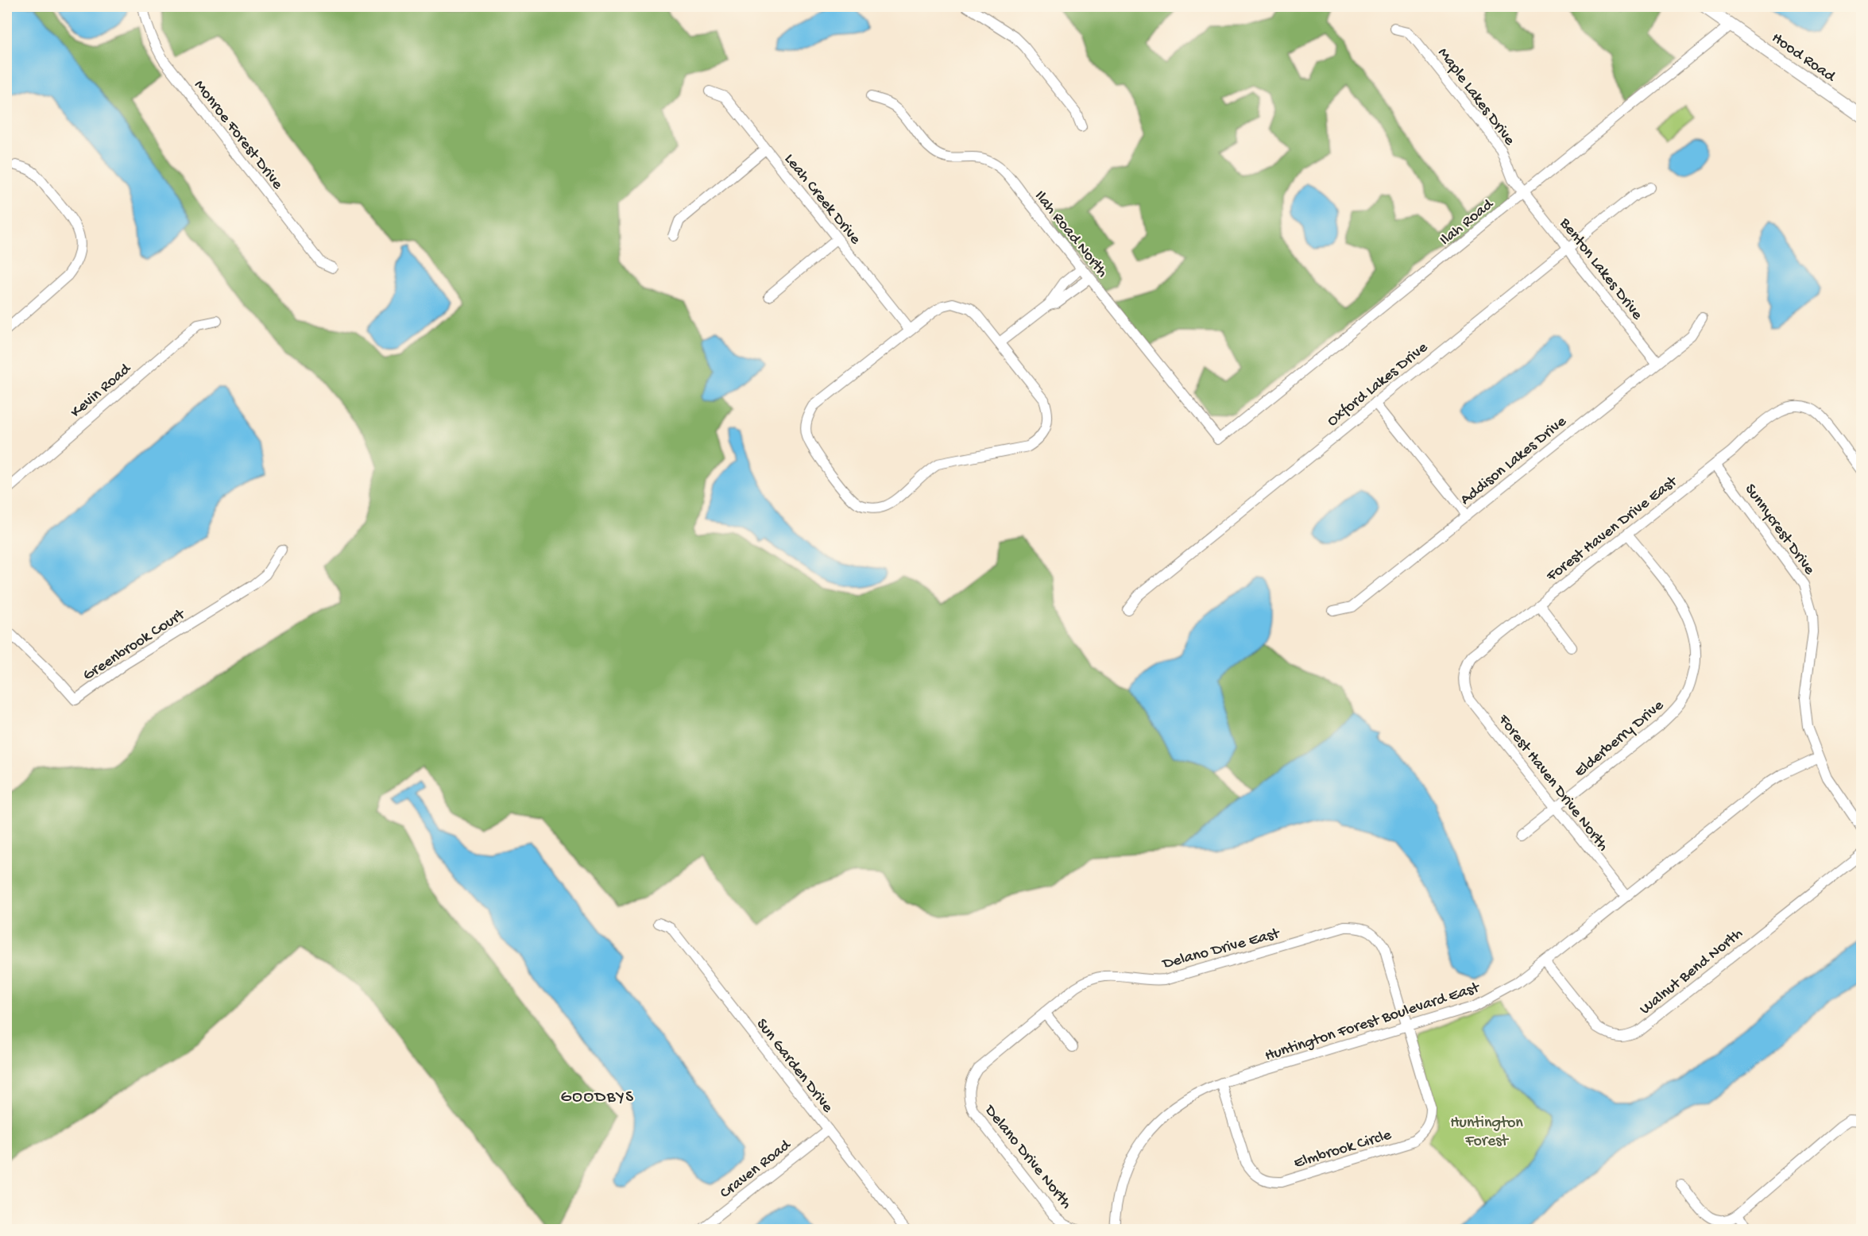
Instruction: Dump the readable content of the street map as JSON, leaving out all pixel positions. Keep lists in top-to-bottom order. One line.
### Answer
{"streets":{"street":["Hood Road","Maple Lakes Drive","Monroe Forest Drive","Leah Creek Drive","Ilah Road","Ilah Road North","Benton Lakes Drive","Oxford Lakes Drive","Kevin Road","Addison Lakes Drive","Forest Haven Drive East","Sunnycrest Drive","Greenbrook Court","Elderberry Drive","Forest Haven Drive North","Delano Drive East","Walnut Bend North","Huntington Forest Boulevard East","Sun Garden Drive","Elmbrook Circle","Delano Drive North","Craven Road"]},"crossings":[["Hood Road","Ilah Road"],["Maple Lakes Drive","Ilah Road"],["Maple Lakes Drive","Benton Lakes Drive"],["Ilah Road","Ilah Road North"],["Ilah Road","Benton Lakes Drive"],["Benton Lakes Drive","Oxford Lakes Drive"],["Benton Lakes Drive","Addison Lakes Drive"],["Forest Haven Drive East","Sunnycrest Drive"],["Forest Haven Drive East","Elderberry Drive"],["Forest Haven Drive East","Forest Haven Drive North"],["Sunnycrest Drive","Huntington Forest Boulevard East"],["Elderberry Drive","Forest Haven Drive North"],["Forest Haven Drive North","Huntington Forest Boulevard East"],["Delano Drive East","Elmbrook Circle"],["Delano Drive East","Delano Drive North"],["Walnut Bend North","Huntington Forest Boulevard East"],["Huntington Forest Boulevard East","Elmbrook Circle"],["Sun Garden Drive","Craven Road"]],"districts":["GOODBYS"],"parks":["Huntington Forest"]}
